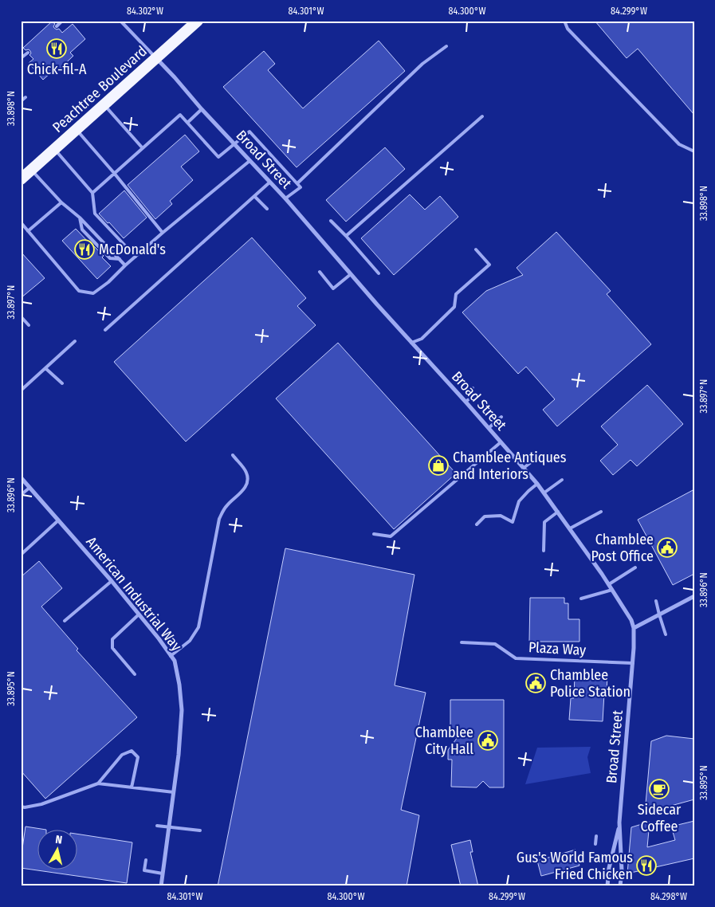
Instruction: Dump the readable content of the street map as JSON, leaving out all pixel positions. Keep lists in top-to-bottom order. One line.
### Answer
{"streets":{"highway":["Peachtree Boulevard"],"street":["Broad Street","American Industrial Way"],"lane":["Plaza Way"]},"crossings":[["Peachtree Boulevard","Broad Street"],["Broad Street","Plaza Way"]],"places":{"restaurant":["Chick-fil-A","McDonald's","Gus's World Famous Fried Chicken"],"shop":["Chamblee Antiques and Interiors"],"public building":["Chamblee Post Office","Chamblee Police Station","Chamblee City Hall"],"cafe":["Sidecar Coffee"]},"north":"top","coordinates":["84.302°W","84.301°W","84.300°W","84.299°W","33.898°N","33.897°N","33.896°N","33.895°N","84.298°W"]}
